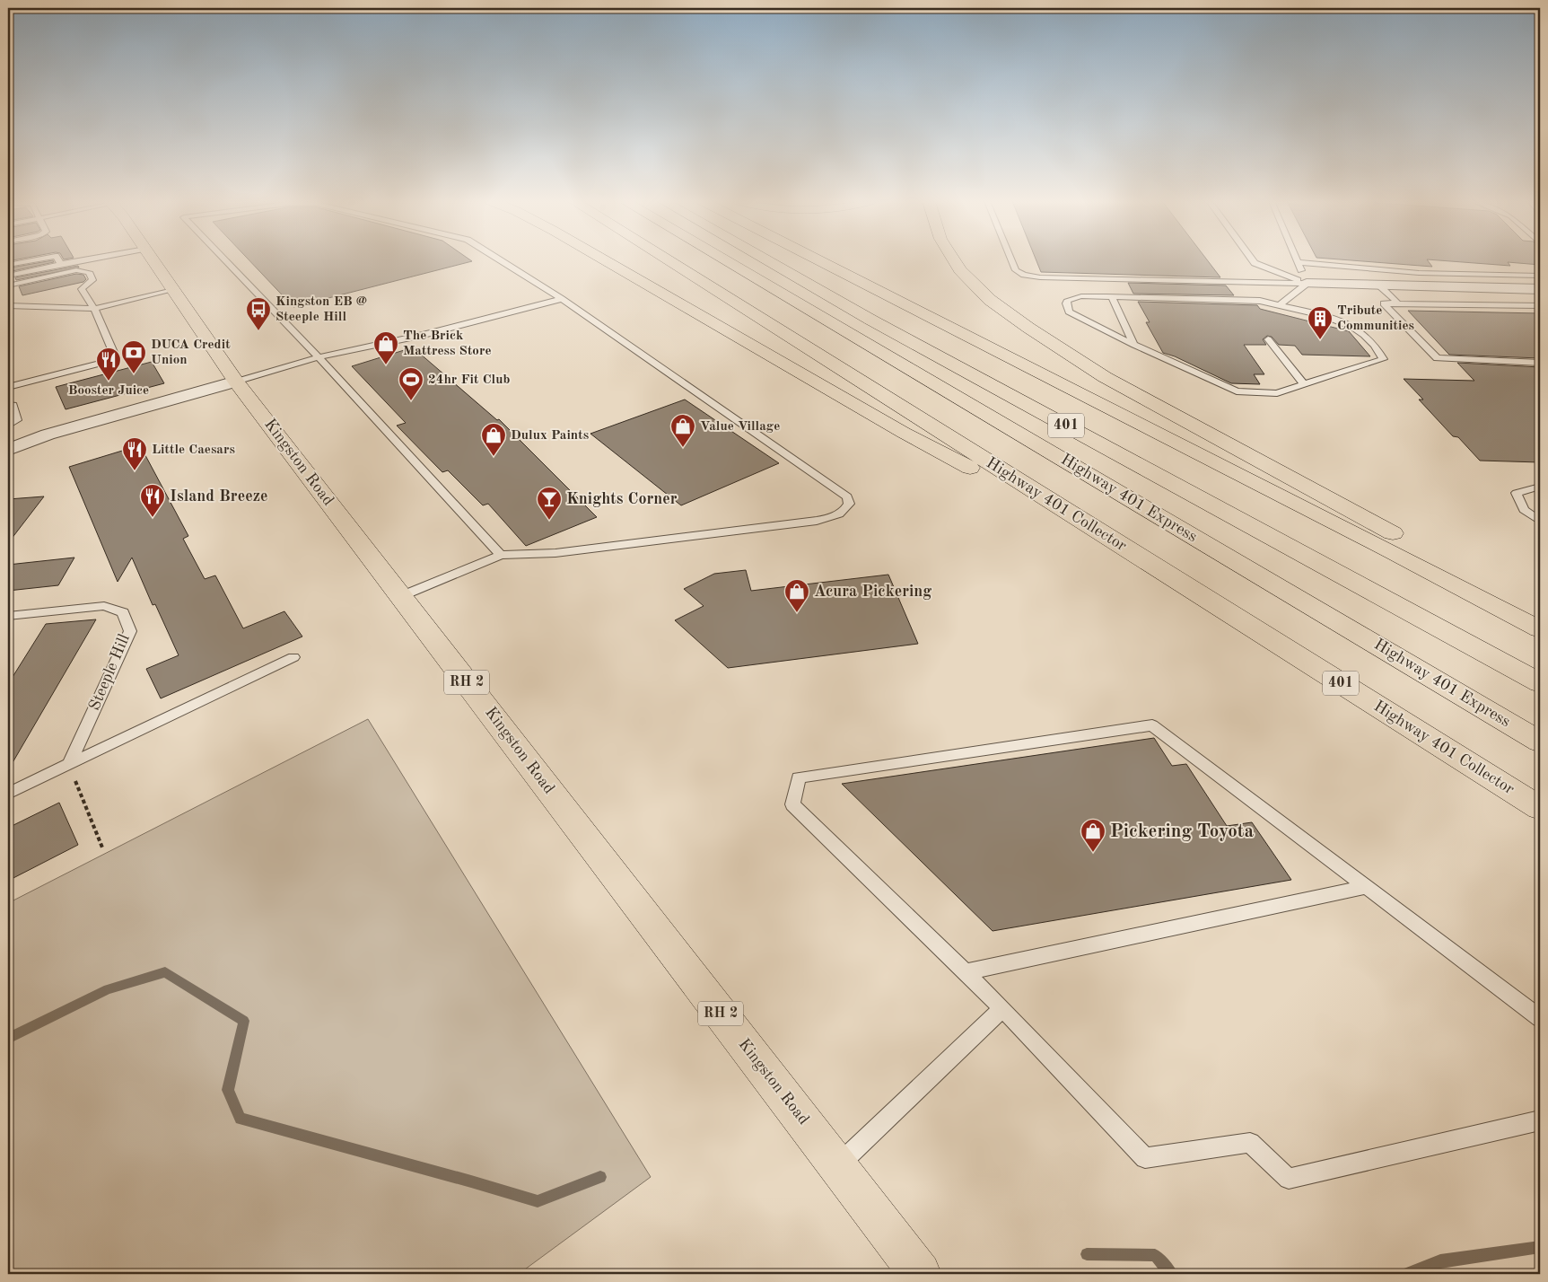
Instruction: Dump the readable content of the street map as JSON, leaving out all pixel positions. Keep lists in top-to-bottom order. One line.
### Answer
{"streets":{"main road":["401","Kingston Road","Highway 401 Express","Highway 401 Collector","RH 2"],"lane":["Steeple Hill"]},"places":{"bus stop":["Kingston EB @ Steeple Hill"],"building":["Tribute Communities"],"shop":["The Brick Mattress Store","Value Village","Dulux Paints","Acura Pickering","Pickering Toyota"],"bank":["DUCA Credit Union"],"restaurant":["Booster Juice","Little Caesars","Island Breeze"],"sports":["24hr Fit Club"],"bar":["Knights Corner"]}}
